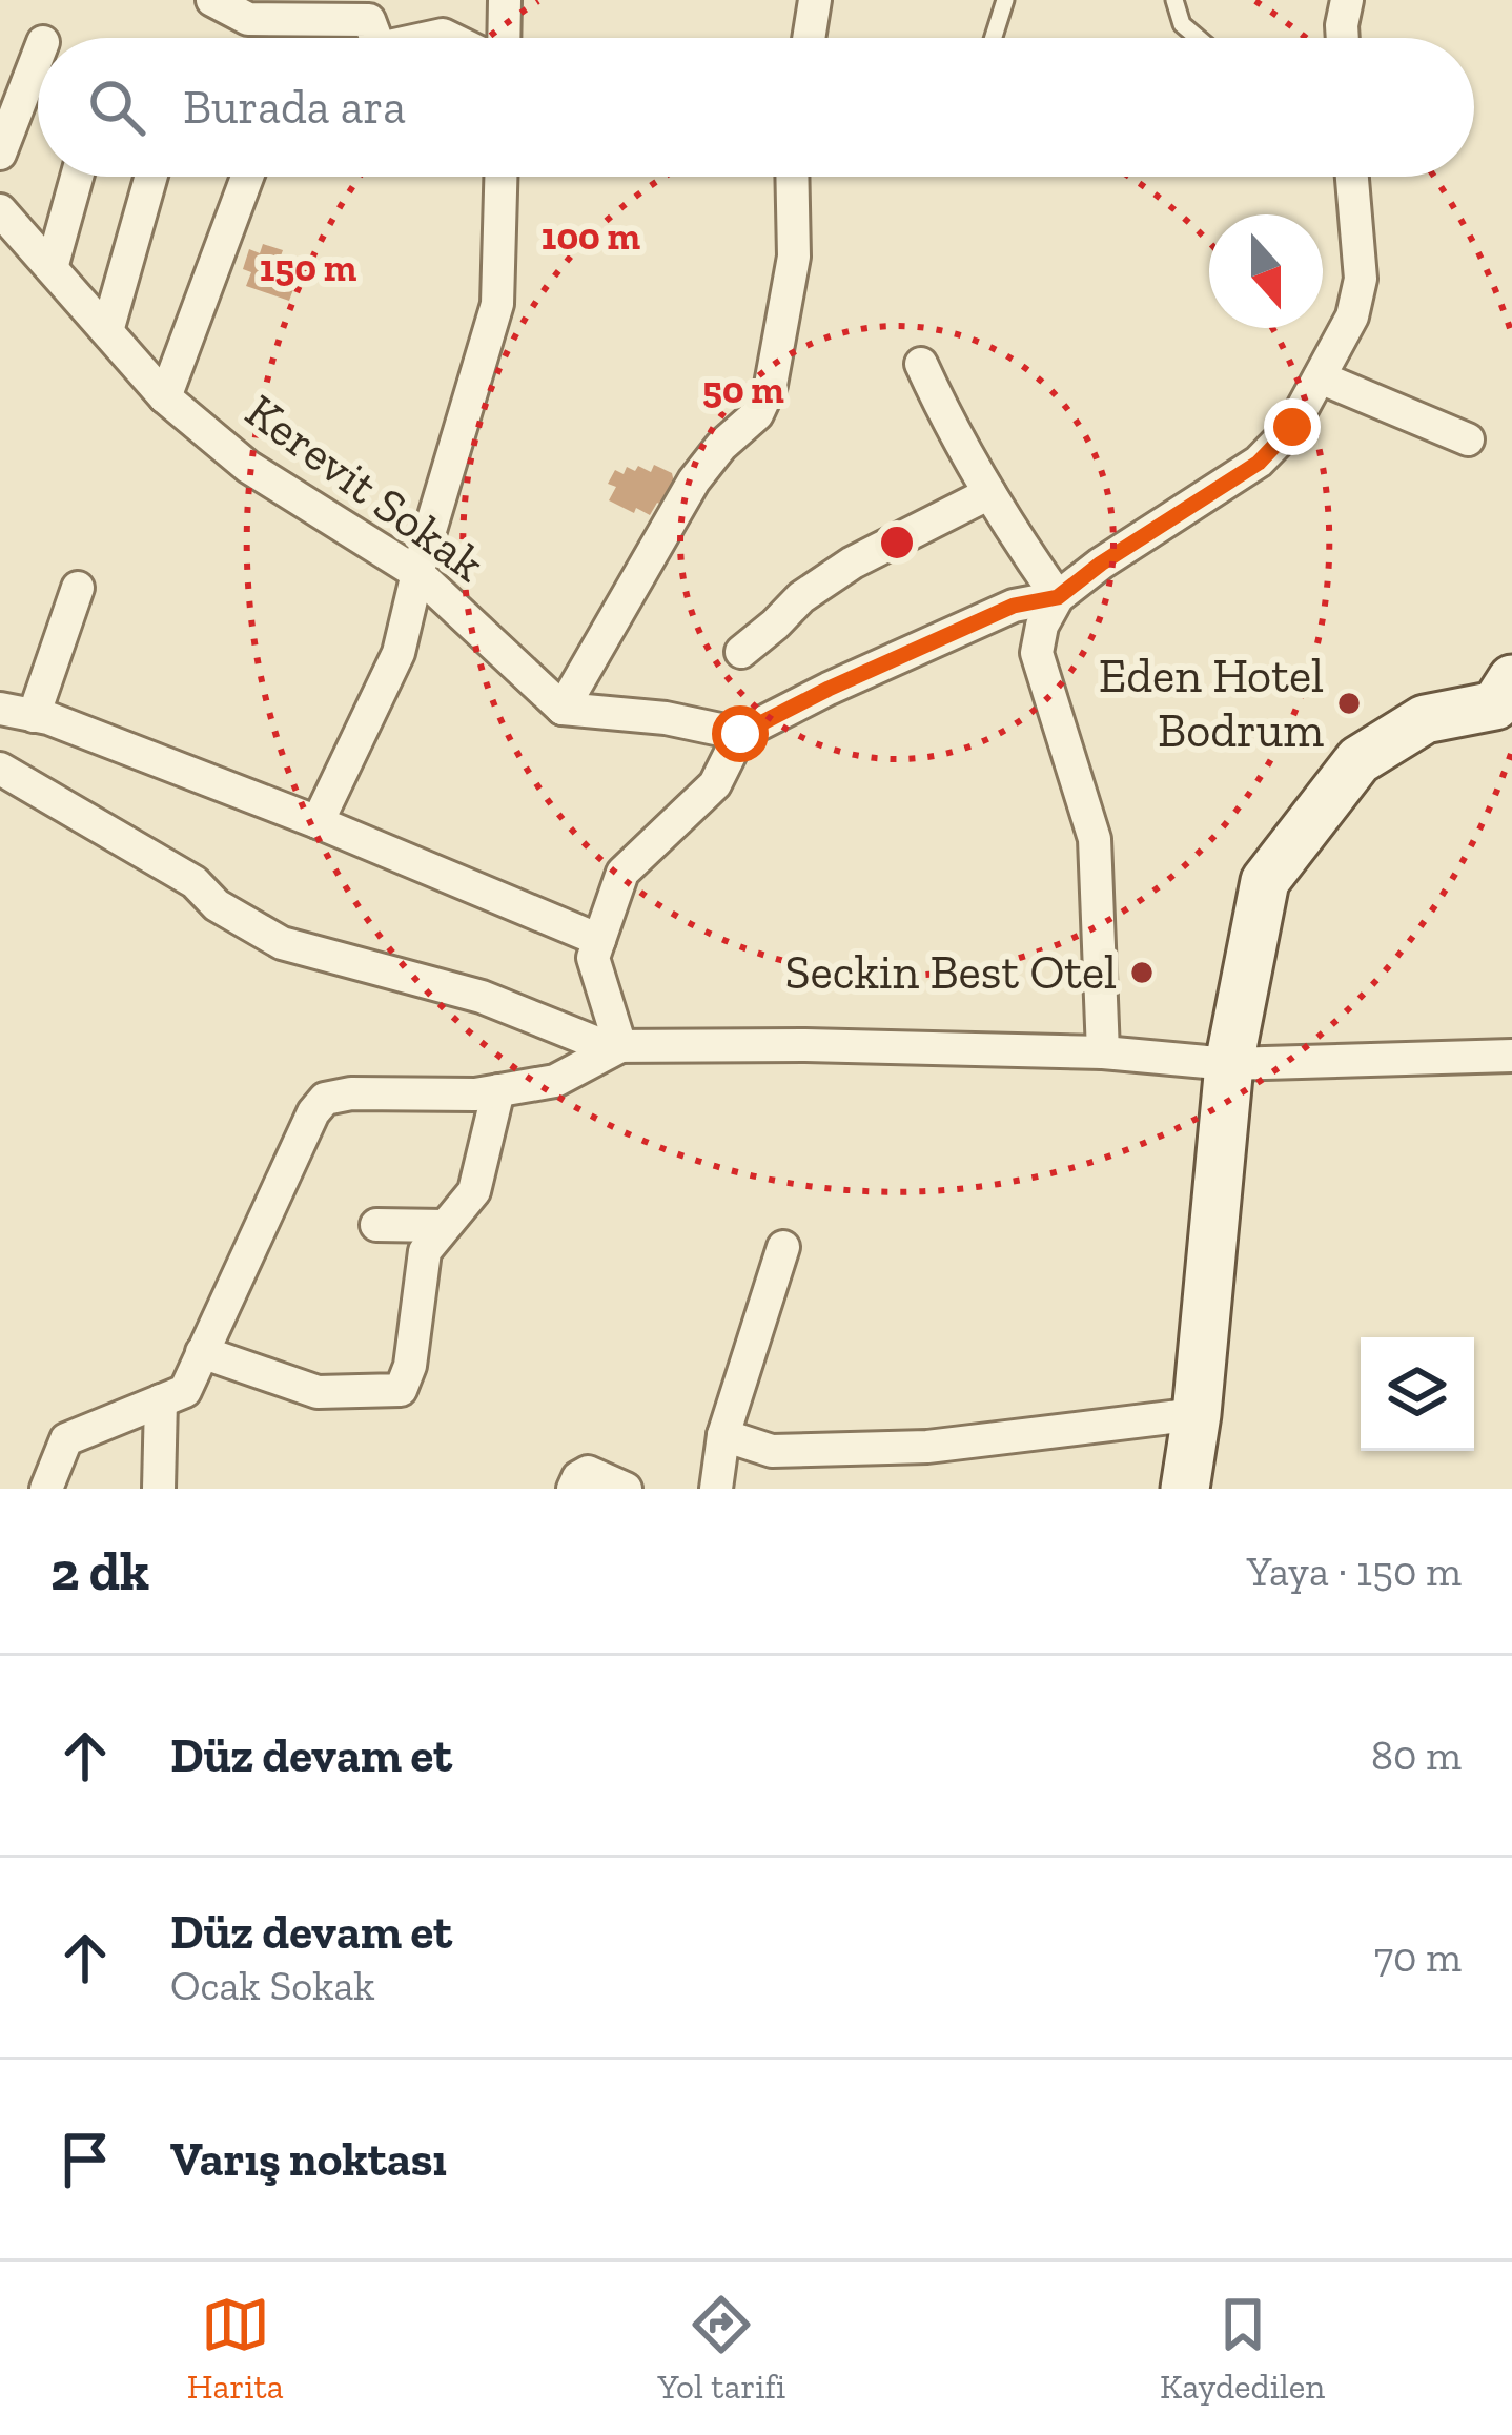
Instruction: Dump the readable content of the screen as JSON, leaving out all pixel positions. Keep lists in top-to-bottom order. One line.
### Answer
{"streets":{"street":["Kerevit Sokak"]},"places":["Eden Hotel Bodrum","Seckin Best Otel"],"north":"bottom","page":{"search":"Burada ara","heading":["2 dk","Yaya · 150 m"],"list":[["Düz devam et","80 m"],["Düz devam et","Ocak Sokak","70 m"],"Varış noktası"],"nav":["Harita","Yol tarifi","Kaydedilen"]},"rings":["100 m","150 m","50 m"]}
